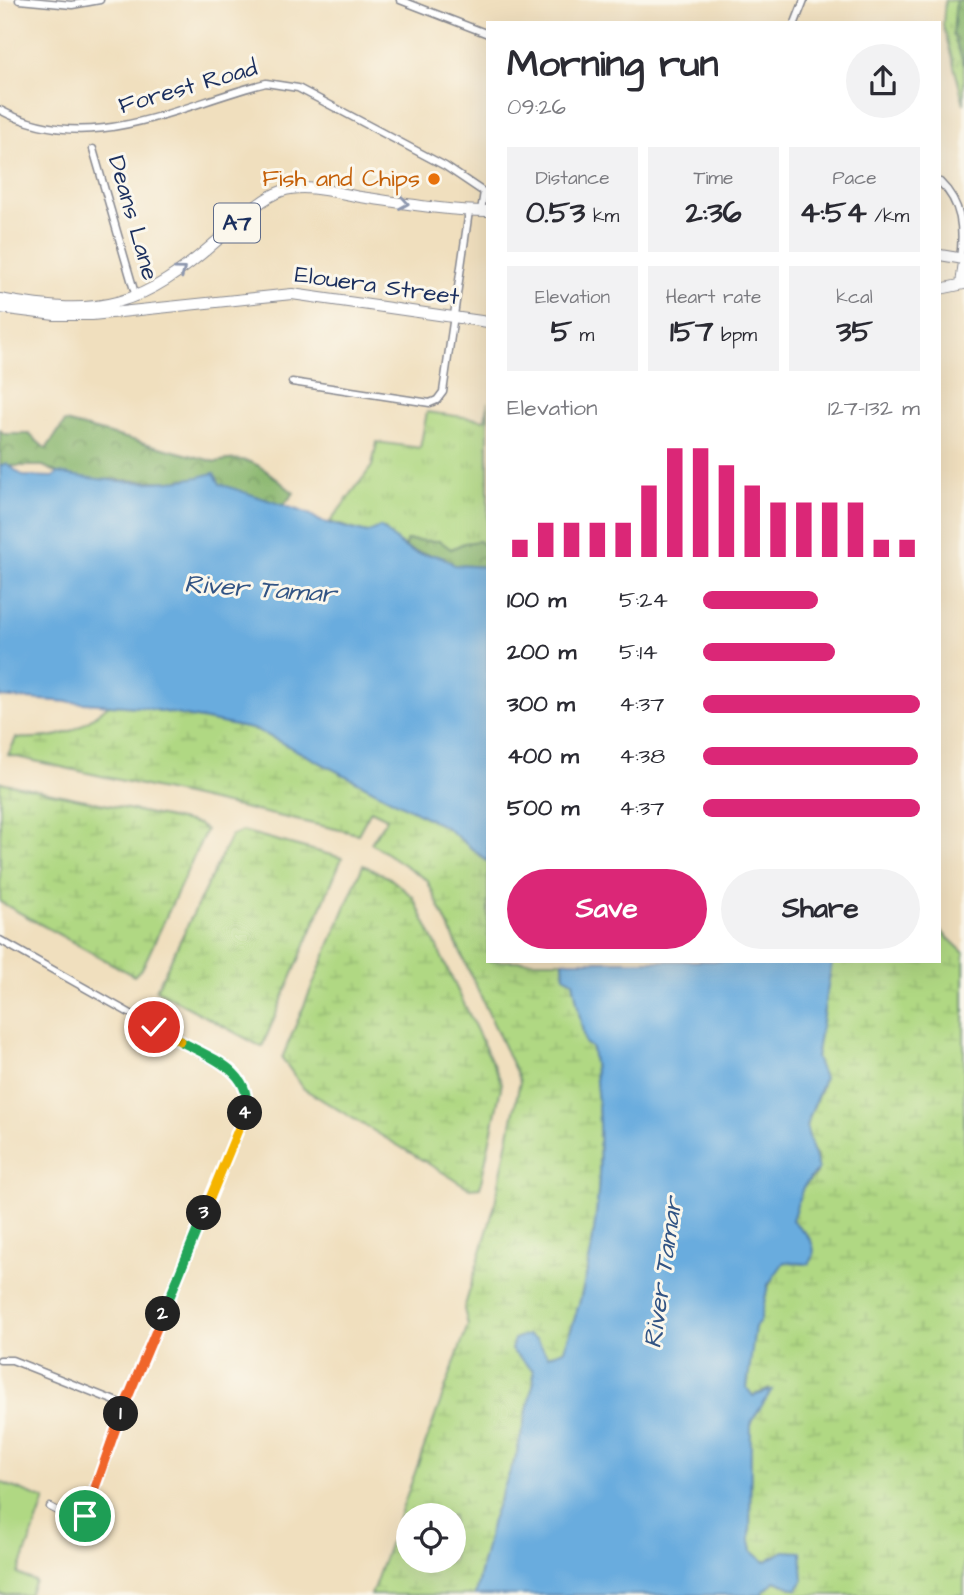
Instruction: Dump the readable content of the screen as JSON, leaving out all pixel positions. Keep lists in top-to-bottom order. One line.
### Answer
{"streets":{"highway":["A7","Elouera Street"],"street":["Forest Road","Deans Lane"]},"crossings":[["Deans Lane","A7"]],"water":["River Tamar"],"places":["Fish and Chips"],"page":{"heading":["Morning run","09:26"],"stats":[["Distance","0.53 km"],["Time","2:36"],["Pace","4:54 /km"],["Elevation","5 m"],["Heart rate","157 bpm"],["kcal","35"]],"chart":["Elevation","127–132 m"],"list":[{"name":"100 m","note":"5:24"},{"name":"200 m","note":"5:14"},{"name":"300 m","note":"4:37"},{"name":"400 m","note":"4:38"},{"name":"500 m","note":"4:37"}],"buttons":["Save","Share"],"pins":["4","3","2","1"]}}
